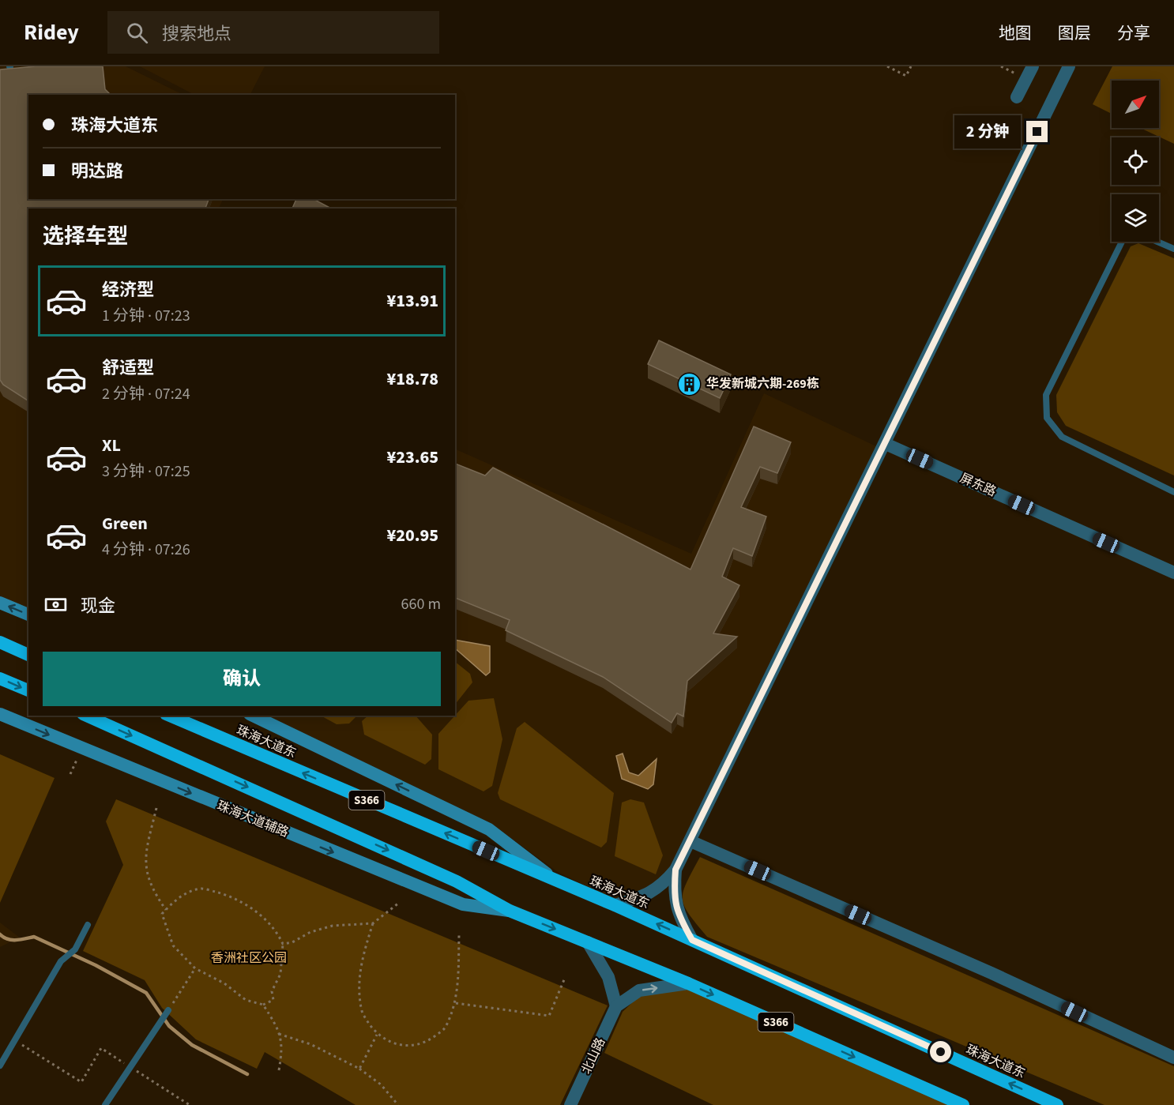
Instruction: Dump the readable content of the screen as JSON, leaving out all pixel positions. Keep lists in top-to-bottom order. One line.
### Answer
{"streets":{"highway":["珠海大道东","S366"],"main road":["珠海大道辅路"],"street":["屏东路","北山路"]},"crossings":[["S366","珠海大道辅路"]],"parks":["香洲社区公园"],"places":{"building":["华发新城六期-269栋"]},"north":"top right","page":{"header":"Ridey","search":"搜索地点","nav":["地图","图层","分享"],"banner":["珠海大道东","明达路"],"bubble":"2 分钟","heading":"选择车型","list":[{"name":"经济型","note":"1 分钟 · 07:23","value":"¥13.91"},{"name":"舒适型","note":"2 分钟 · 07:24","value":"¥18.78"},{"name":"XL","note":"3 分钟 · 07:25","value":"¥23.65"},{"name":"Green","note":"4 分钟 · 07:26","value":"¥20.95"}],"pay":["现金","660 m"],"buttons":"确认"}}
